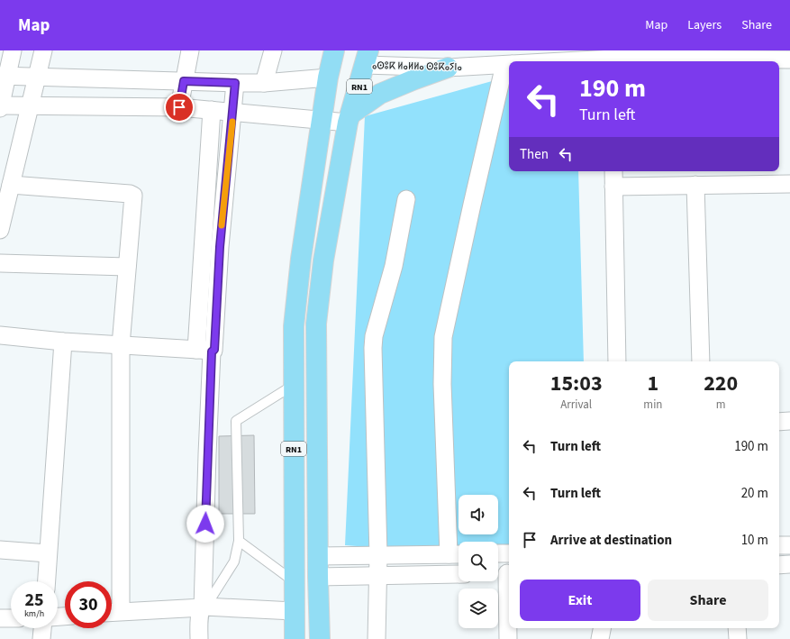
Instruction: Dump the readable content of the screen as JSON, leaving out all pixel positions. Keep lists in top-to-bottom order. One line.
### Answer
{"streets":{"main road":["RN1"],"street":["ⴰⵙⵓⴽ ⵍⴰⵍⵍⴰ ⵙⵓⴽⴰⵢⵏⴰ"]},"crossings":[["ⴰⵙⵓⴽ ⵍⴰⵍⵍⴰ ⵙⵓⴽⴰⵢⵏⴰ","RN1"]],"page":{"header":"Map","nav":["Map","Layers","Share"],"turn":["190 m","Turn left"],"then":"Then","eta":["15:03","Arrival","1","min","220","m"],"list":[{"name":"Turn left","value":"190 m"},{"name":"Turn left","value":"20 m"},{"name":"Arrive at destination","value":"10 m"}],"buttons":["Exit","Share"],"speed":"25 km/h","limit":"30"}}
